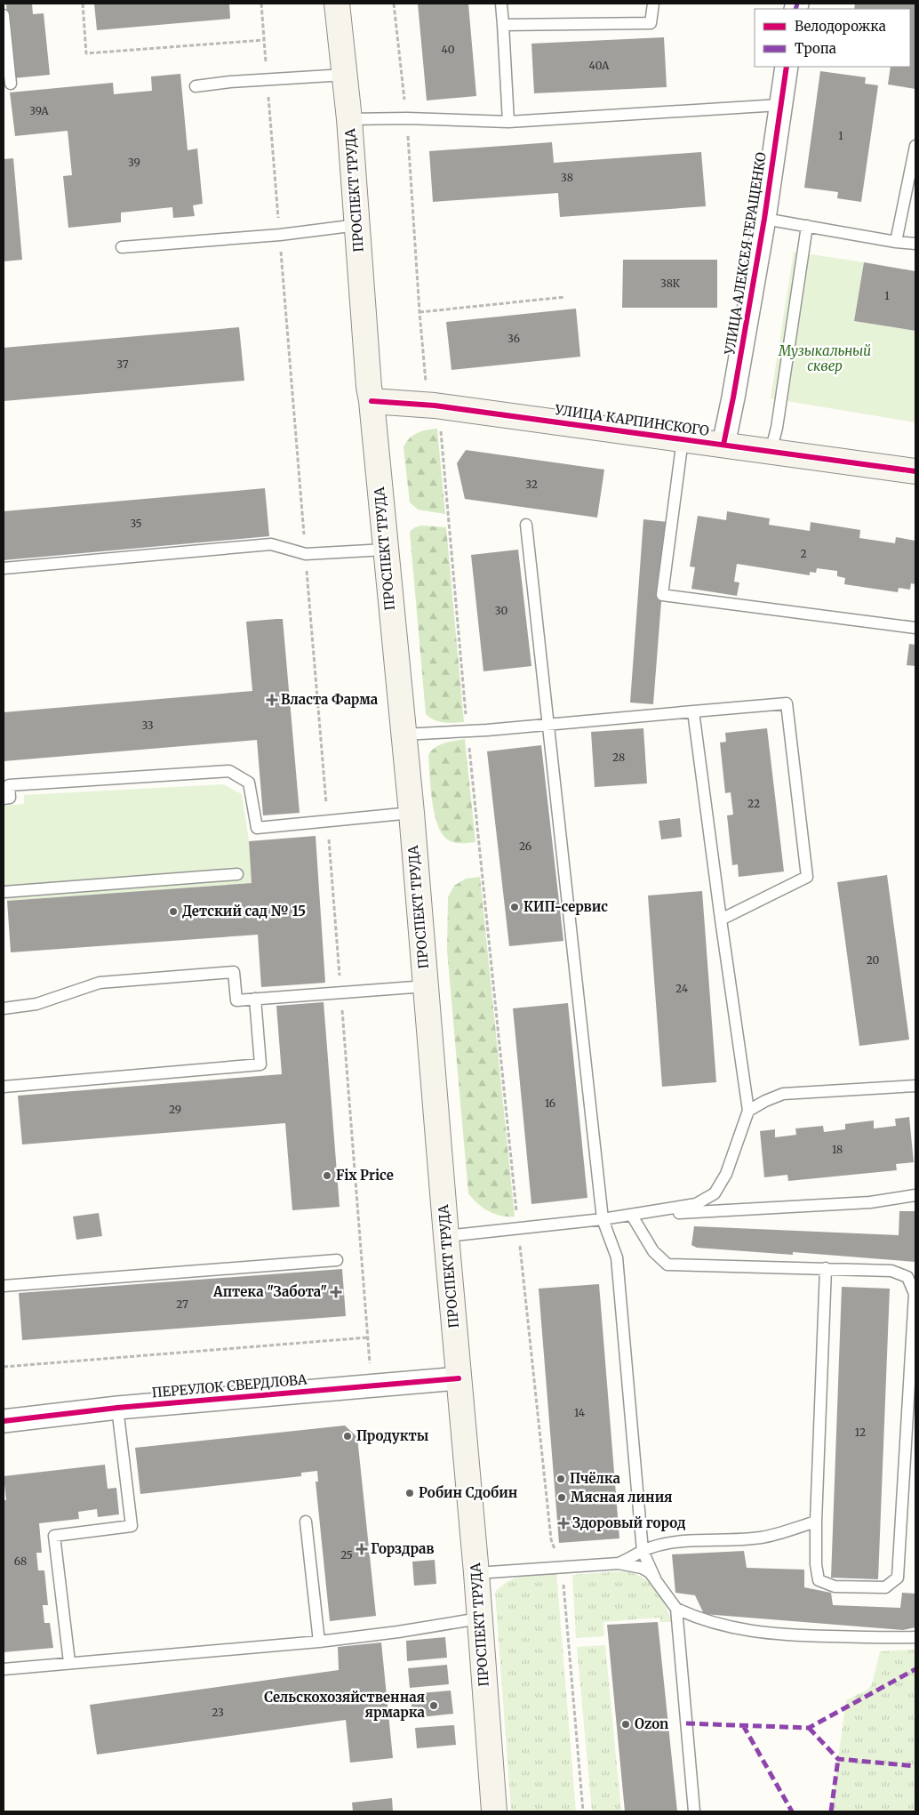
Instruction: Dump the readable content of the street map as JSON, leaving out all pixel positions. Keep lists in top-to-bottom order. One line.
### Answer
{"streets":{"main road":["ПРОСПЕКТ ТРУДА","УЛИЦА КАРПИНСКОГО"],"street":["УЛИЦА АЛЕКСЕЯ ГЕРАЩЕНКО","ПЕРЕУЛОК СВЕРДЛОВА"]},"crossings":[["ПРОСПЕКТ ТРУДА","УЛИЦА КАРПИНСКОГО"],["ПРОСПЕКТ ТРУДА","ПЕРЕУЛОК СВЕРДЛОВА"],["УЛИЦА АЛЕКСЕЯ ГЕРАЩЕНКО","УЛИЦА КАРПИНСКОГО"]],"parks":["Музыкальный сквер"],"places":{"health":["Власта Фарма","Аптека \"Забота\"","Здоровый город","Горздрав"],"other":["КИП-сервис","Детский сад № 15","Fix Price","Продукты","Пчёлка","Робин Сдобин","Мясная линия","Сельскохозяйственная ярмарка","Ozon"]},"house_numbers":["40","40А","39А","1","39","38","38К","1","36","37","32","35","2","30","33","28","22","26","20","24","16","29","18","27","14","12","25","68","23"],"legend":["Велодорожка","Тропа"]}
